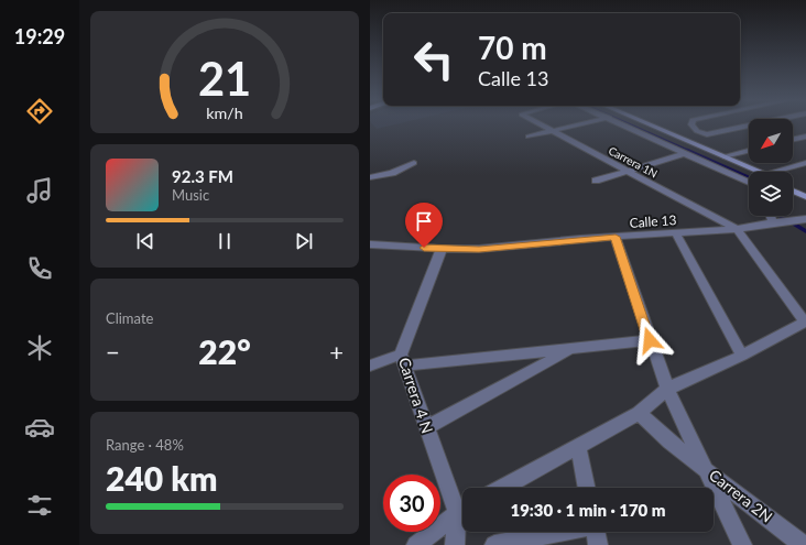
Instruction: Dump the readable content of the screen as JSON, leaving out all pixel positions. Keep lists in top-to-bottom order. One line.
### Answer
{"streets":{"street":["Carrera 1N","Calle 13","Carrera 4 N","Carrera 2N"]},"crossings":[["Carrera 1N","Calle 13"],["Calle 13","Carrera 4 N"],["Calle 13","Carrera 2N"]],"north":"bottom left","page":{"tabs":"19:29","turn":["70 m","Calle 13"],"song":["92.3 FM","Music"],"tile":["Climate",["Range · 48%","240 km"]],"heat":["−","22°","+"],"limit":"30","trip":"19:30 · 1 min · 170 m","gauge":["21","km/h"]}}
